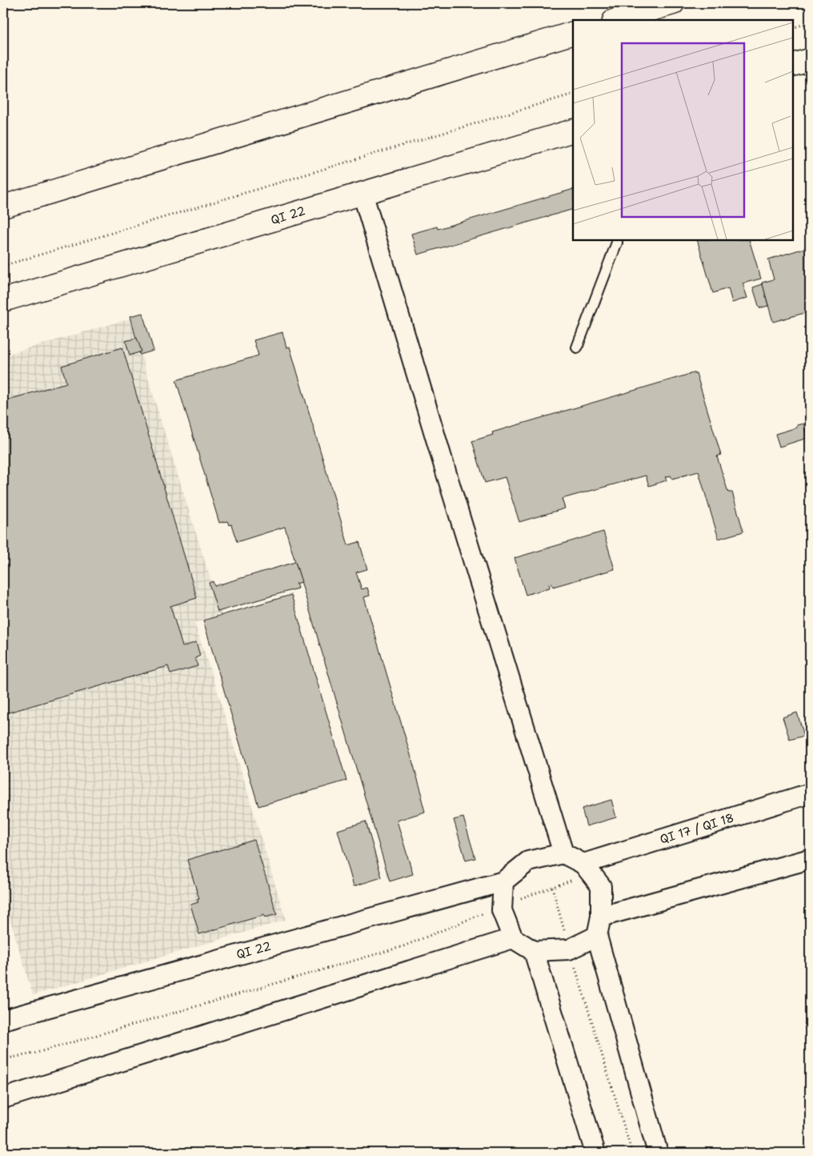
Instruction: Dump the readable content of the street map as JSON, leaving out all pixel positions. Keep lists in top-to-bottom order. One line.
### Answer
{"streets":{"street":["QI 22","QI 17 / QI 18"]}}
